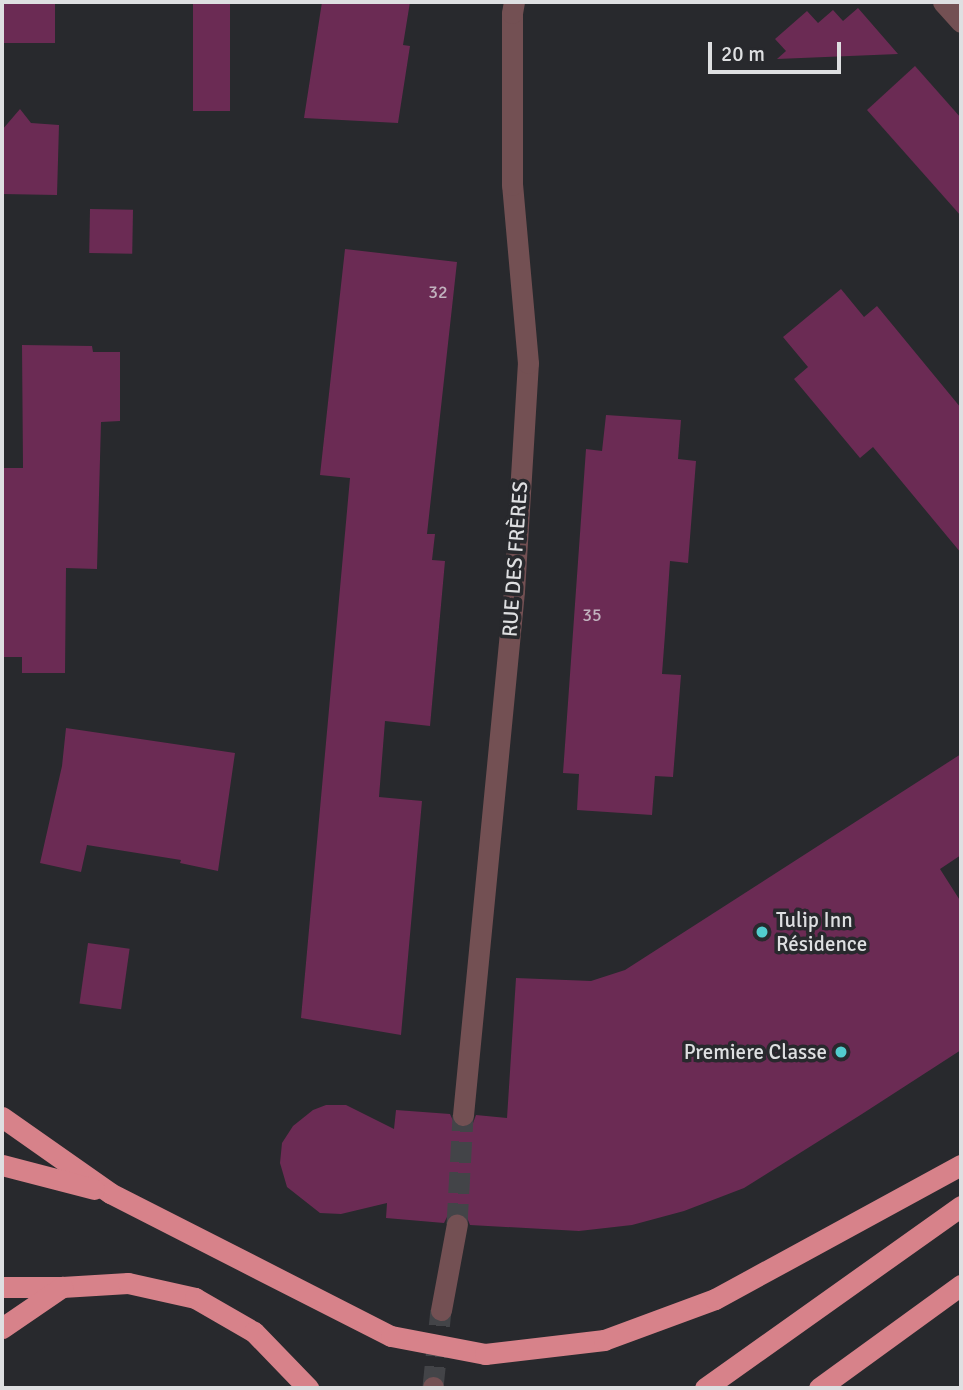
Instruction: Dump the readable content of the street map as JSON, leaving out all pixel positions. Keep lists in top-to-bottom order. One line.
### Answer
{"streets":{"street":["RUE DES FRÈRES"]},"places":["Tulip Inn Résidence","Premiere Classe"],"house_numbers":["32","35"],"scale_bar":"20 m"}
